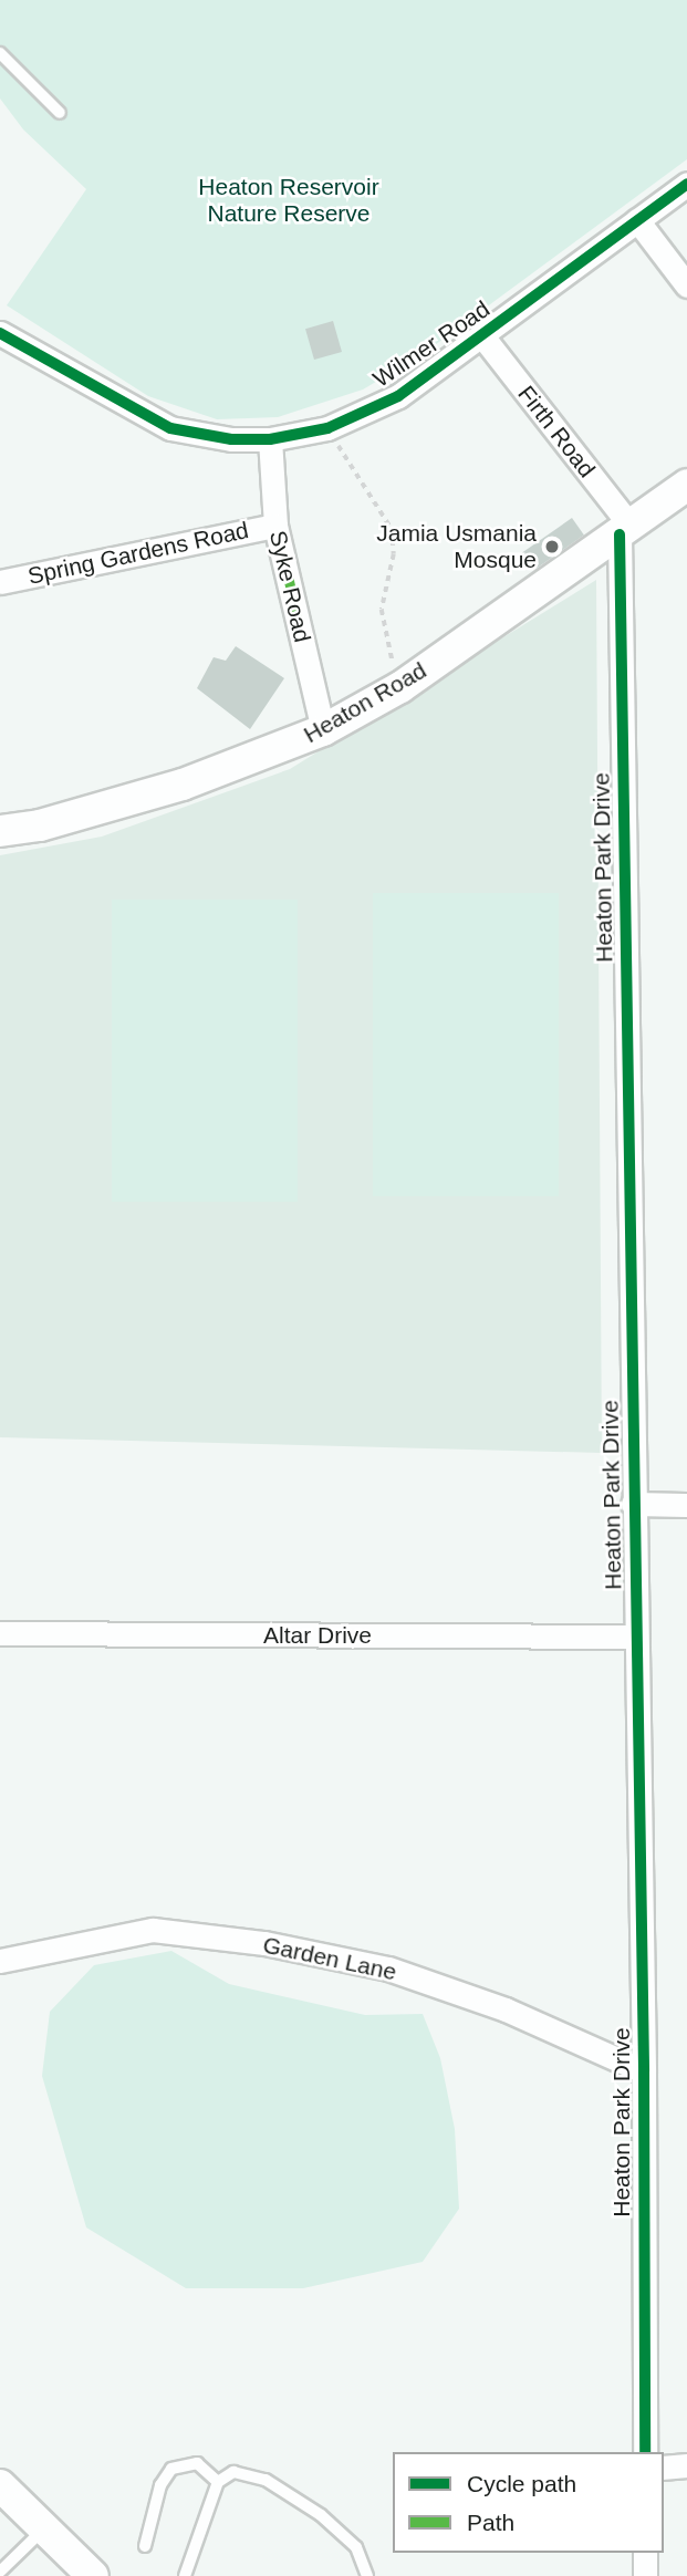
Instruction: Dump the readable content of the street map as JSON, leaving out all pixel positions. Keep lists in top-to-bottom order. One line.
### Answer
{"streets":{"street":["Wilmer Road","Firth Road","Spring Gardens Road","Syke Road","Heaton Road","Heaton Park Drive","Altar Drive","Garden Lane"]},"crossings":[["Wilmer Road","Firth Road"],["Wilmer Road","Syke Road"],["Firth Road","Heaton Road"],["Firth Road","Heaton Park Drive"],["Spring Gardens Road","Syke Road"],["Syke Road","Heaton Road"],["Heaton Road","Heaton Park Drive"],["Heaton Park Drive","Altar Drive"],["Heaton Park Drive","Garden Lane"]],"parks":["Heaton Reservoir Nature Reserve"],"places":["Jamia Usmania Mosque"],"legend":["Cycle path","Path"]}
